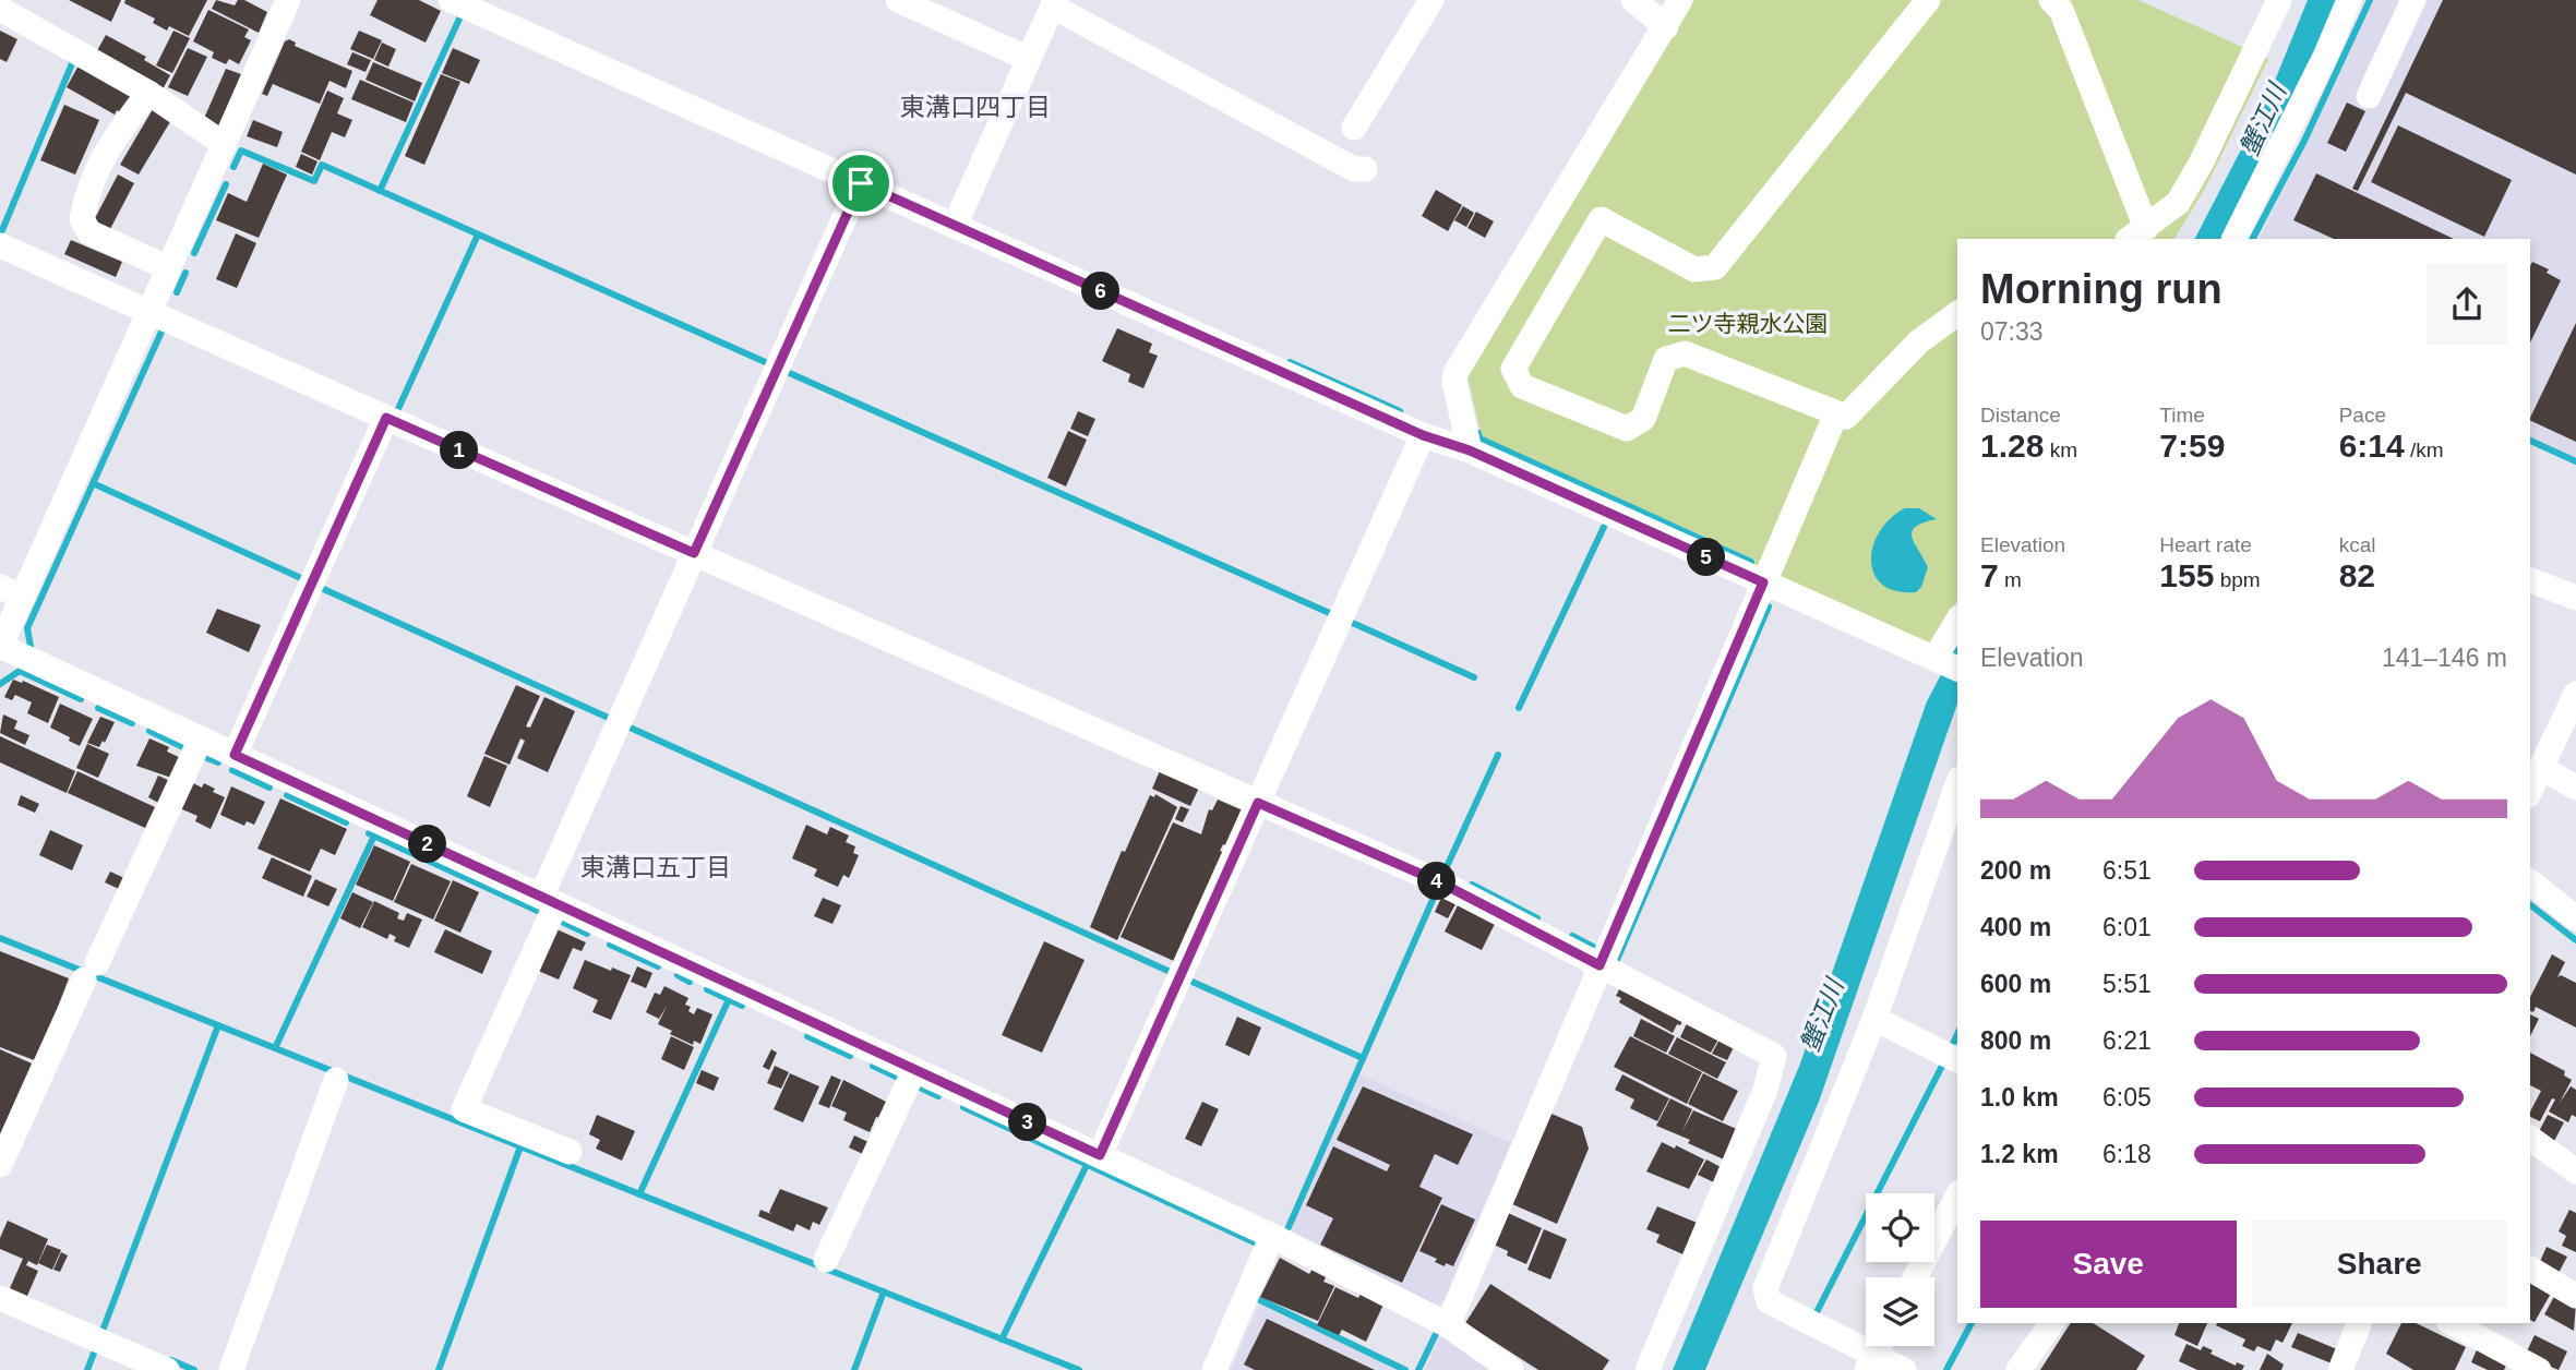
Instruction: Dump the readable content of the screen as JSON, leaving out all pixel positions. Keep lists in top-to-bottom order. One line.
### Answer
{"districts":["東溝口四丁目","東溝口五丁目"],"water":["蟹江川"],"parks":["二ツ寺親水公園"],"page":{"heading":["Morning run","07:33"],"pins":["6","1","5","2","4","3"],"stats":[["Distance","1.28 km"],["Time","7:59"],["Pace","6:14 /km"],["Elevation","7 m"],["Heart rate","155 bpm"],["kcal","82"]],"chart":["Elevation","141–146 m"],"list":[{"name":"200 m","note":"6:51"},{"name":"400 m","note":"6:01"},{"name":"600 m","note":"5:51"},{"name":"800 m","note":"6:21"},{"name":"1.0 km","note":"6:05"},{"name":"1.2 km","note":"6:18"}],"buttons":["Save","Share"]}}
